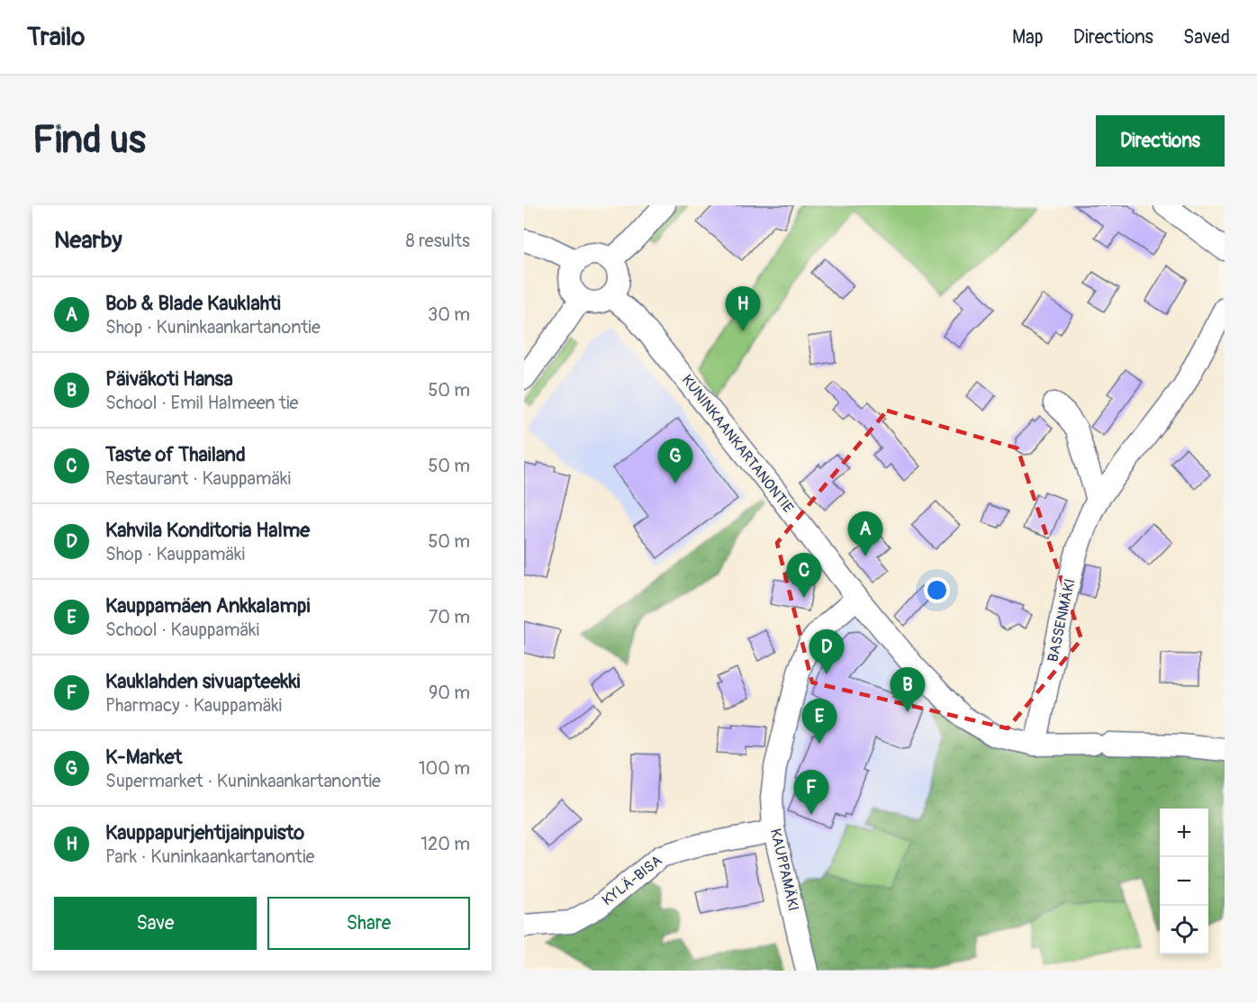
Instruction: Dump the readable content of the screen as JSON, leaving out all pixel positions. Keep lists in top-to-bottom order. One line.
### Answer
{"streets":{"street":["KUNINKAANKARTANONTIE","BASSENMÄKI","KAUPPAMÄKI","KYLÄ-BISA"]},"crossings":[["KUNINKAANKARTANONTIE","BASSENMÄKI"],["KUNINKAANKARTANONTIE","KAUPPAMÄKI"],["KAUPPAMÄKI","KYLÄ-BISA"]],"page":{"header":"Trailo","nav":["Map","Directions","Saved"],"buttons":["Directions",["Save","Share"]],"title":"Find us","heading":["Nearby","8 results"],"list":[{"mark":"A","name":"Bob & Blade Kauklahti","note":"Shop · Kuninkaankartanontie","value":"30 m"},{"mark":"B","name":"Päiväkoti Hansa","note":"School · Emil Halmeen tie","value":"50 m"},{"mark":"C","name":"Taste of Thailand","note":"Restaurant · Kauppamäki","value":"50 m"},{"mark":"D","name":"Kahvila Konditoria Halme","note":"Shop · Kauppamäki","value":"50 m"},{"mark":"E","name":"Kauppamäen Ankkalampi","note":"School · Kauppamäki","value":"70 m"},{"mark":"F","name":"Kauklahden sivuapteekki","note":"Pharmacy · Kauppamäki","value":"90 m"},{"mark":"G","name":"K-Market","note":"Supermarket · Kuninkaankartanontie","value":"100 m"},{"mark":"H","name":"Kauppapurjehtijainpuisto","note":"Park · Kuninkaankartanontie","value":"120 m"}],"pins":["H","G","A","C","D","B","E","F"],"map_buttons":["+","−"]}}
